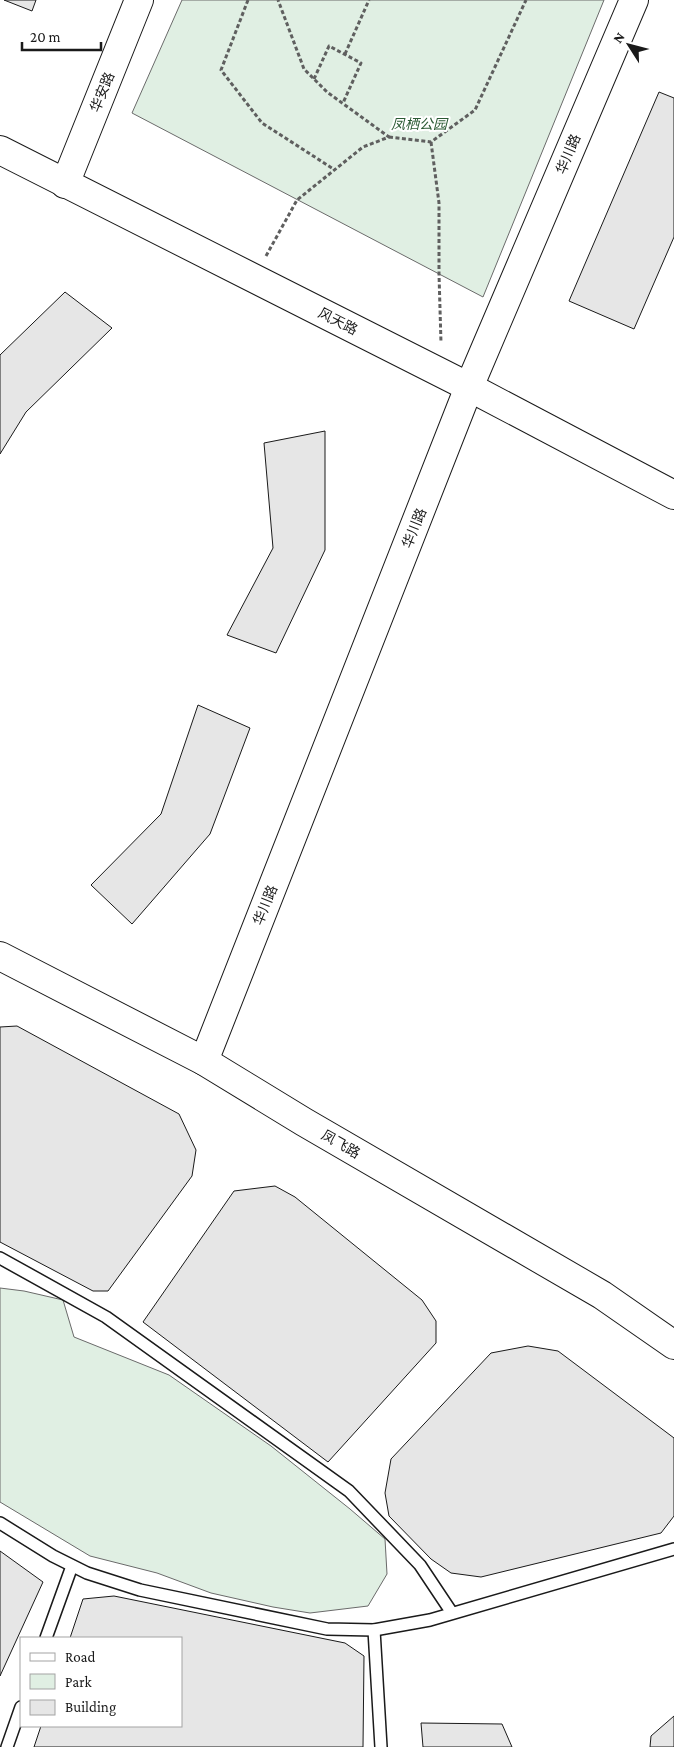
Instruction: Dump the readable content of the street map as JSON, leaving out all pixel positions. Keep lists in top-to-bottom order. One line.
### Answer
{"streets":{"street":["华安路","华川路","风天路","凤飞路"]},"crossings":[["华安路","风天路"],["华川路","风天路"],["华川路","凤飞路"]],"parks":["凤栖公园"],"legend":["Road","Park","Building"],"scale_bar":"20 m","north":"top left"}
